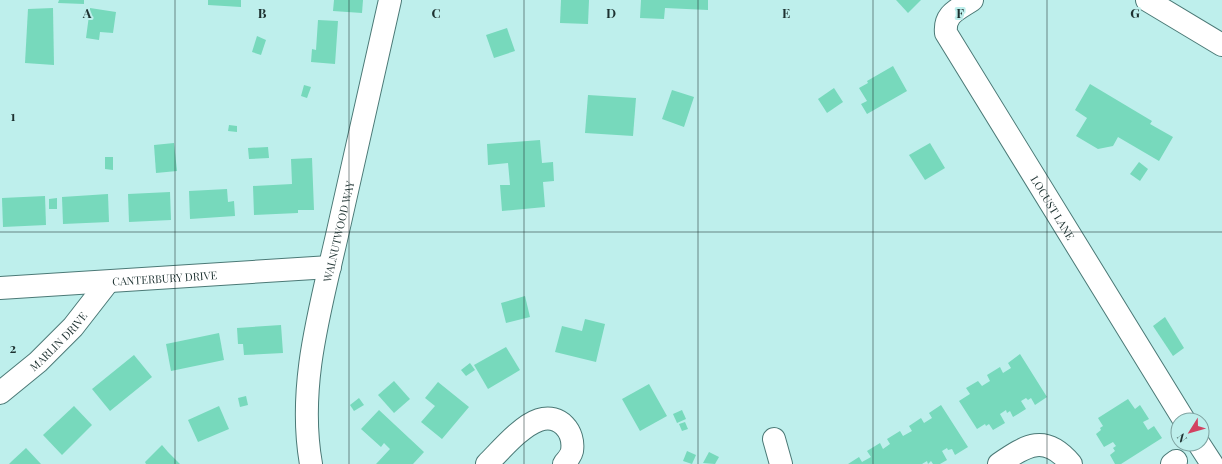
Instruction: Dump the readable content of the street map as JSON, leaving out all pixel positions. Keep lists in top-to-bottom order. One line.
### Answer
{"streets":{"street":["LOCUST LANE","WALNUTWOOD WAY","CANTERBURY DRIVE","MARLIN DRIVE"]},"crossings":[["WALNUTWOOD WAY","CANTERBURY DRIVE"],["CANTERBURY DRIVE","MARLIN DRIVE"]],"north":"bottom left","grid":{"columns":["A","B","C","D","E","F","G"],"rows":["1","2"]}}
